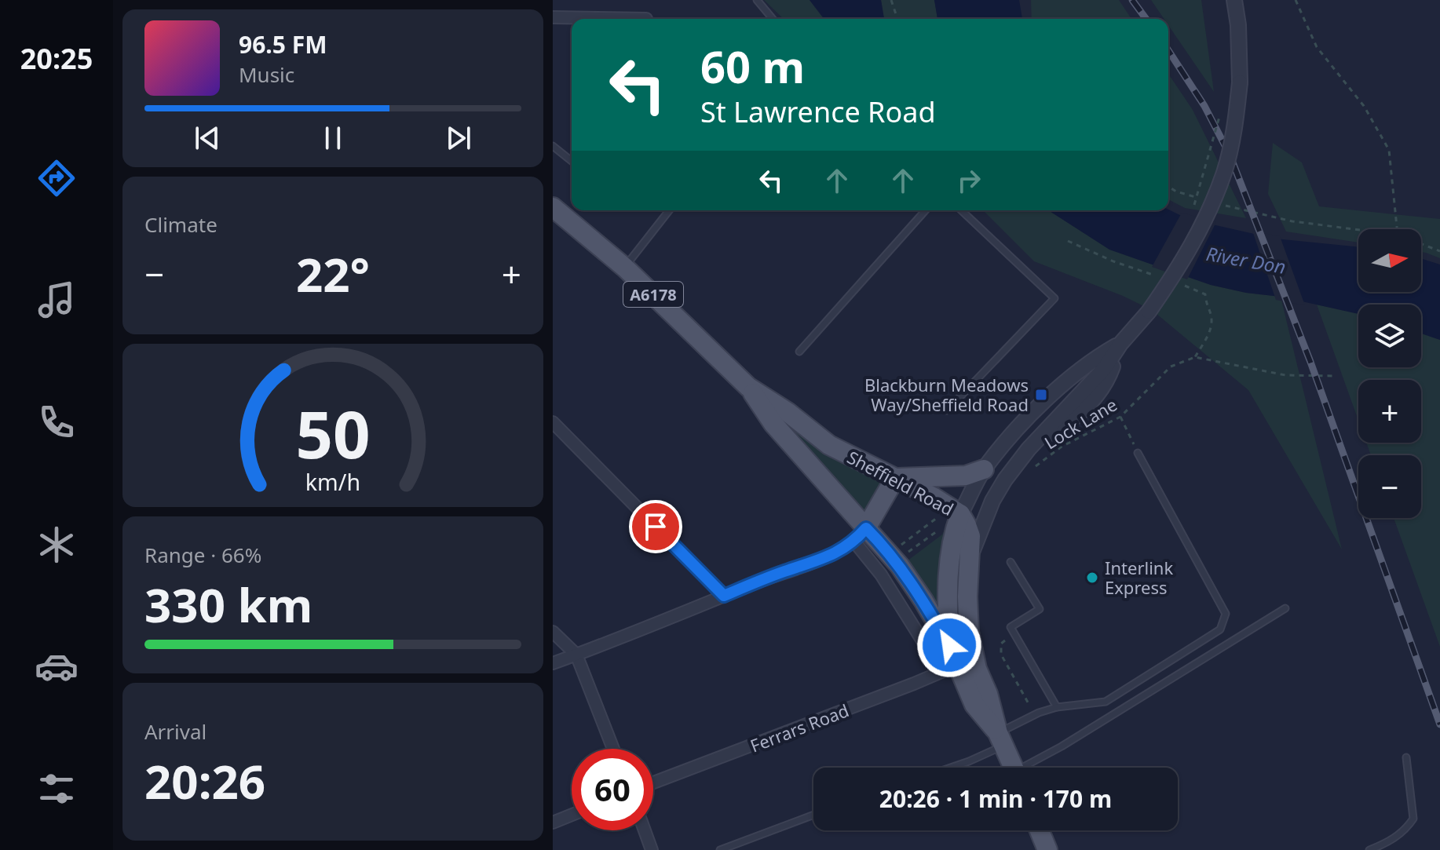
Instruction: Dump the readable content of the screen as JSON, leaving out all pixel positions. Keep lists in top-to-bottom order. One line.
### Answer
{"streets":{"main road":["A6178","Sheffield Road"],"street":["Ferrars Road"],"path":["Lock Lane"]},"crossings":[["Sheffield Road","Ferrars Road"]],"water":["River Don"],"places":{"transit":["Blackburn Meadows Way/Sheffield Road"],"other":["Interlink Express"]},"north":"right","page":{"tabs":"20:25","turn":["60 m","St Lawrence Road"],"song":["96.5 FM","Music"],"tile":["Climate",["Range · 66%","330 km"],["Arrival","20:26"]],"map_buttons":["+","−"],"heat":["−","22°","+"],"limit":"60","trip":"20:26 · 1 min · 170 m","gauge":["50","km/h"]}}
